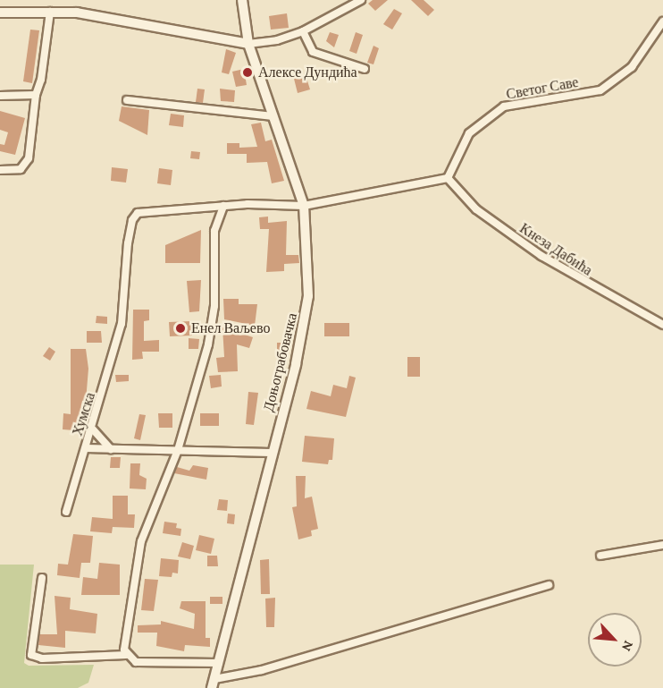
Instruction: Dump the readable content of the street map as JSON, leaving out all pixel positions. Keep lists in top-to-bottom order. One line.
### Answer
{"streets":{"street":["Светог Саве","Кнеза Дабића","Доњограбовачка","Хумска"]},"crossings":[["Светог Саве","Кнеза Дабића"],["Доњограбовачка","Хумска"]],"places":["Алексе Дундића","Енел Ваљево"],"north":"bottom right"}
